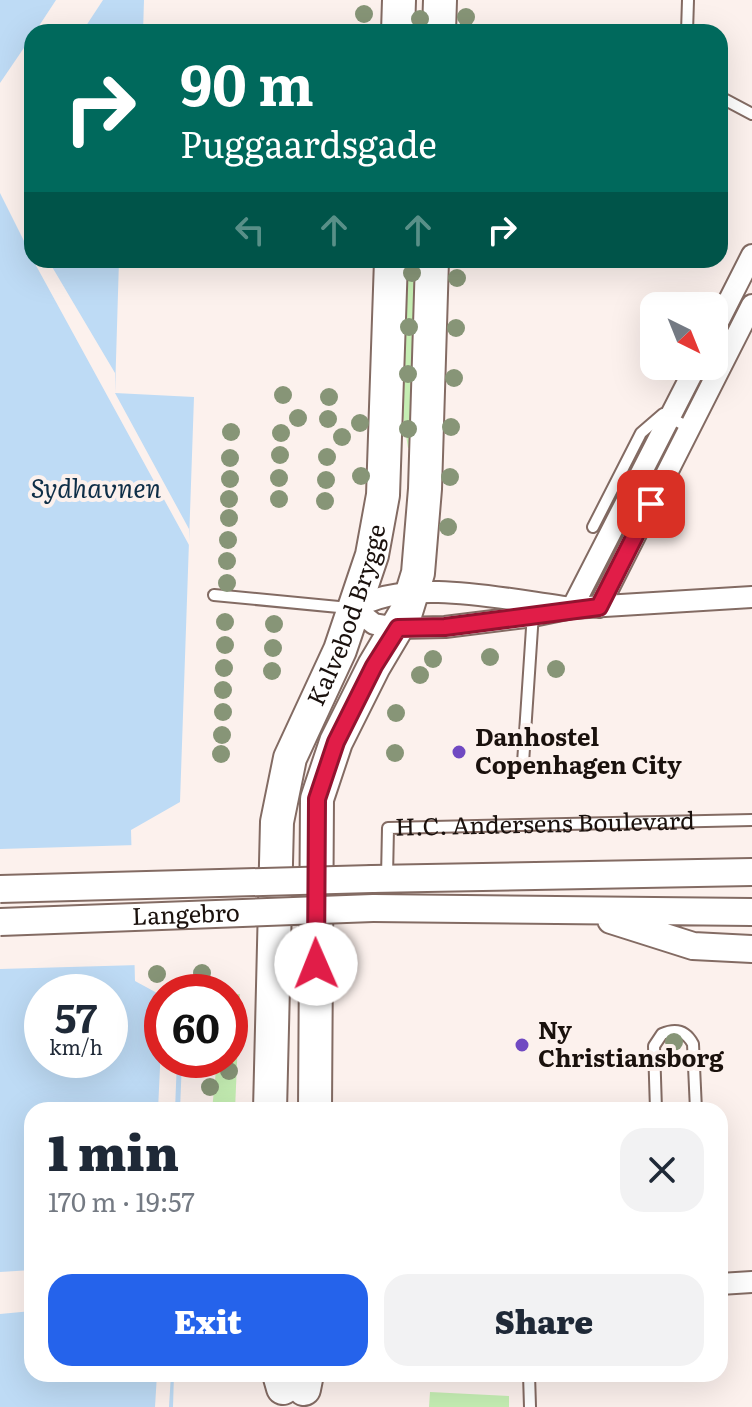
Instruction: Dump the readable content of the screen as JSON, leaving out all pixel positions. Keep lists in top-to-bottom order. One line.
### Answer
{"streets":{"main road":["Kalvebod Brygge"],"street":["H.C. Andersens Boulevard","Langebro"]},"crossings":[["H.C. Andersens Boulevard","Langebro"]],"water":["Sydhavnen"],"places":["Danhostel Copenhagen City","Ny Christiansborg"],"north":"bottom right","page":{"turn":["90 m","Puggaardsgade"],"speed":"57 km/h","limit":"60","heading":["1 min","170 m · 19:57"],"buttons":["Exit","Share"]}}
